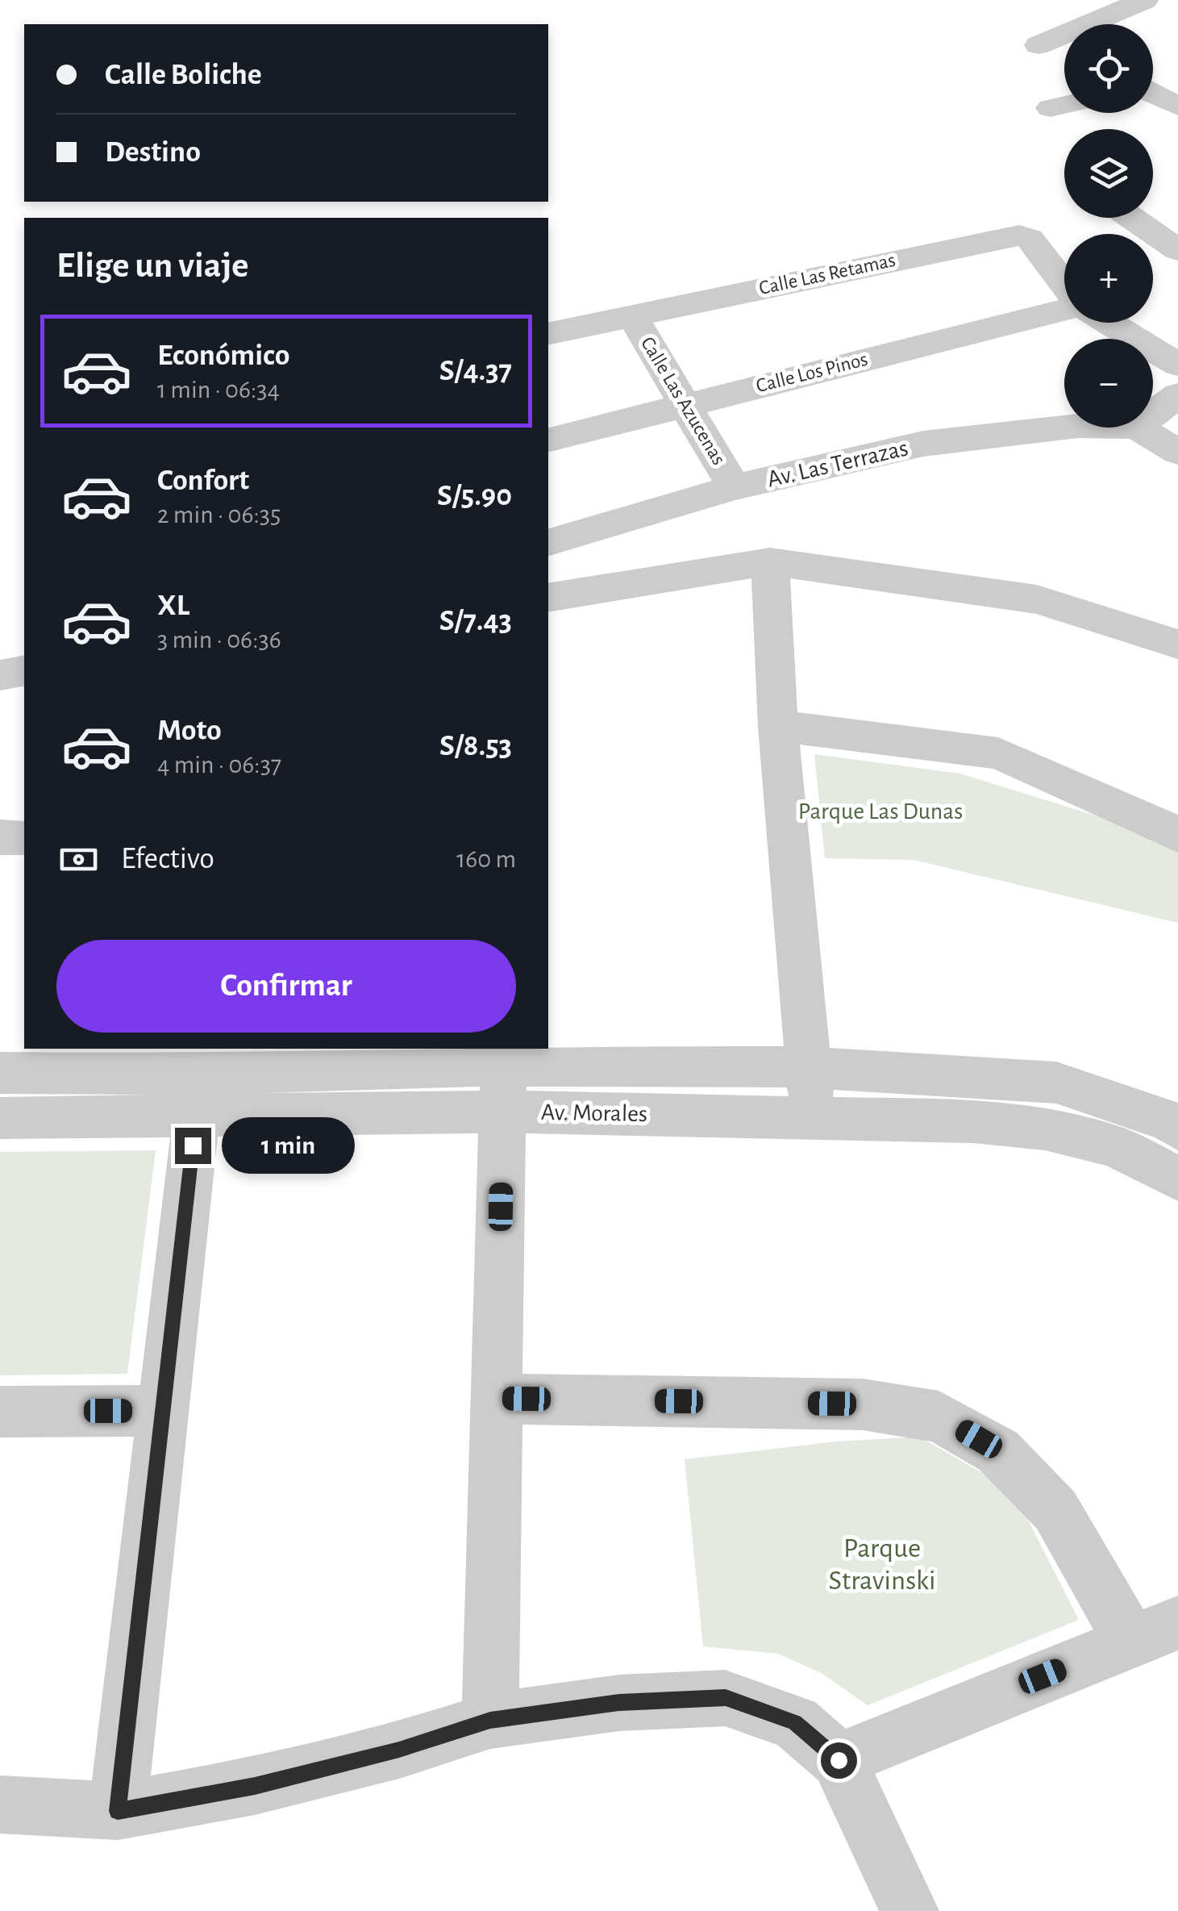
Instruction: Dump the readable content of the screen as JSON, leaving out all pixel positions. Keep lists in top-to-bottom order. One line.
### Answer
{"streets":{"street":["Calle Las Retamas","Calle Los Pinos","Calle Las Azucenas","Av. Las Terrazas","Av. Morales"]},"crossings":[["Calle Las Retamas","Calle Las Azucenas"],["Calle Los Pinos","Calle Las Azucenas"],["Calle Las Azucenas","Av. Las Terrazas"]],"parks":["Parque Las Dunas","Parque Stravinski"],"page":{"map_buttons":["+","−"],"banner":["Calle Boliche","Destino"],"heading":"Elige un viaje","list":[{"name":"Económico","note":"1 min · 06:34","value":"S/4.37"},{"name":"Confort","note":"2 min · 06:35","value":"S/5.90"},{"name":"XL","note":"3 min · 06:36","value":"S/7.43"},{"name":"Moto","note":"4 min · 06:37","value":"S/8.53"}],"pay":["Efectivo","160 m"],"buttons":"Confirmar","bubble":"1 min"}}
